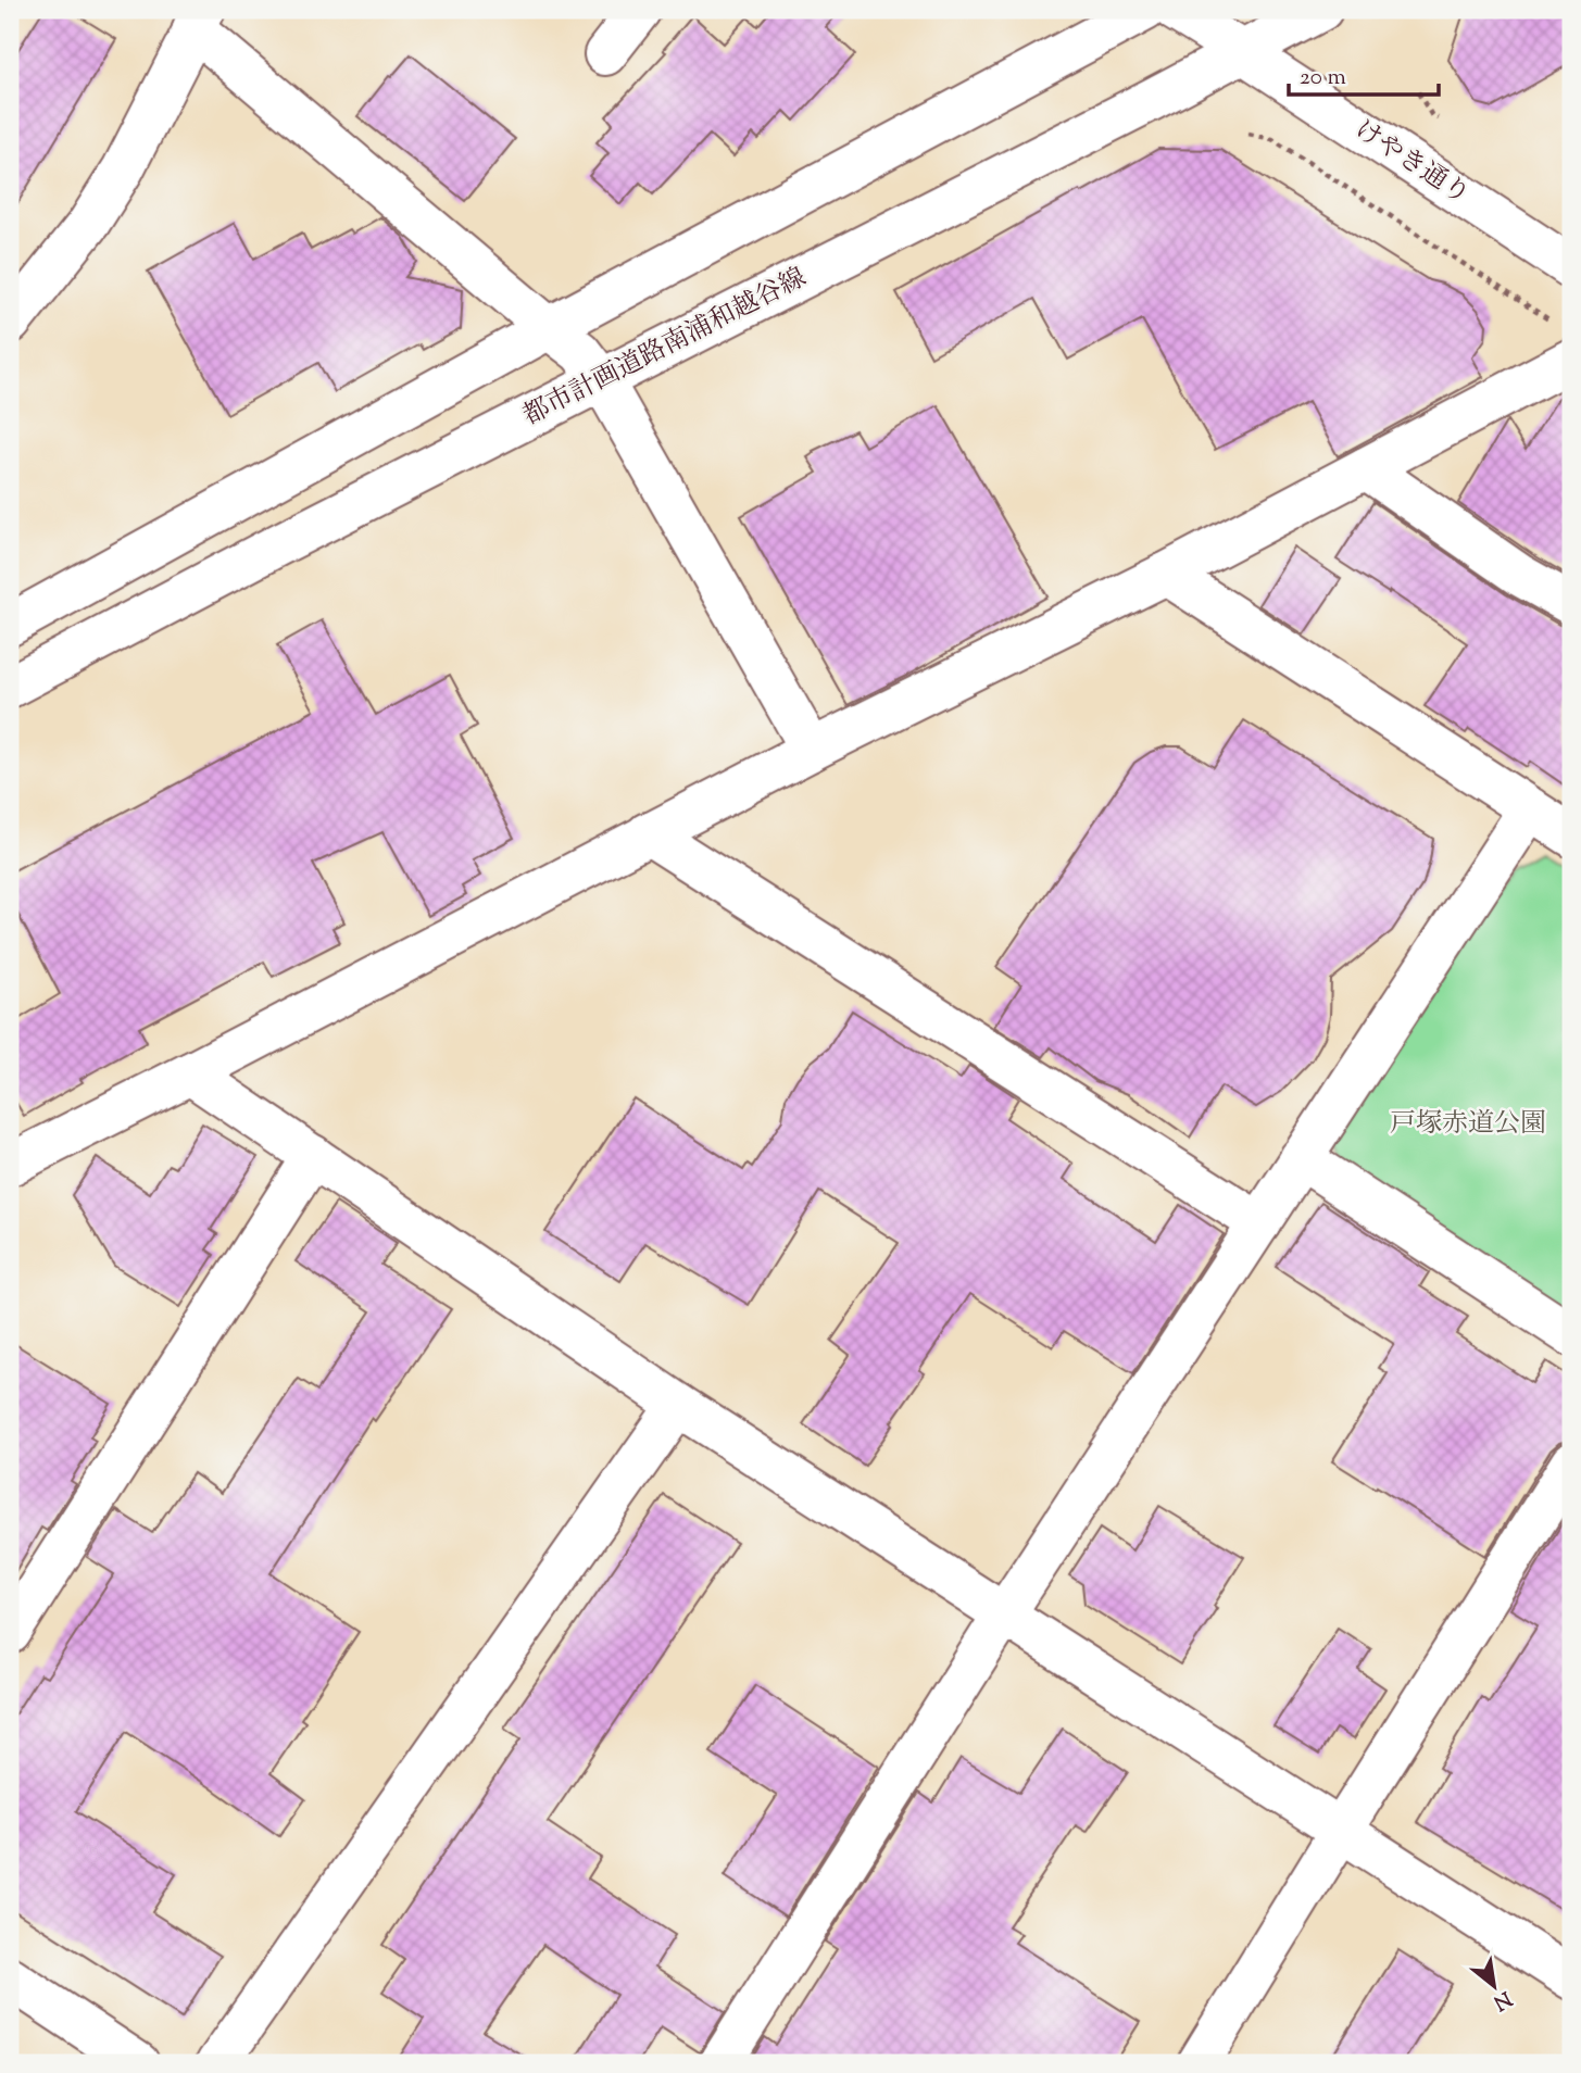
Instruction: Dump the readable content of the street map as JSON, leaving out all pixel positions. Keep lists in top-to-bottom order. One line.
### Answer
{"streets":{"street":["けやき通り","都市計画道路南浦和越谷線"]},"crossings":[["けやき通り","都市計画道路南浦和越谷線"]],"parks":["戸塚赤道公園"],"scale_bar":"20 m","north":"bottom right"}
